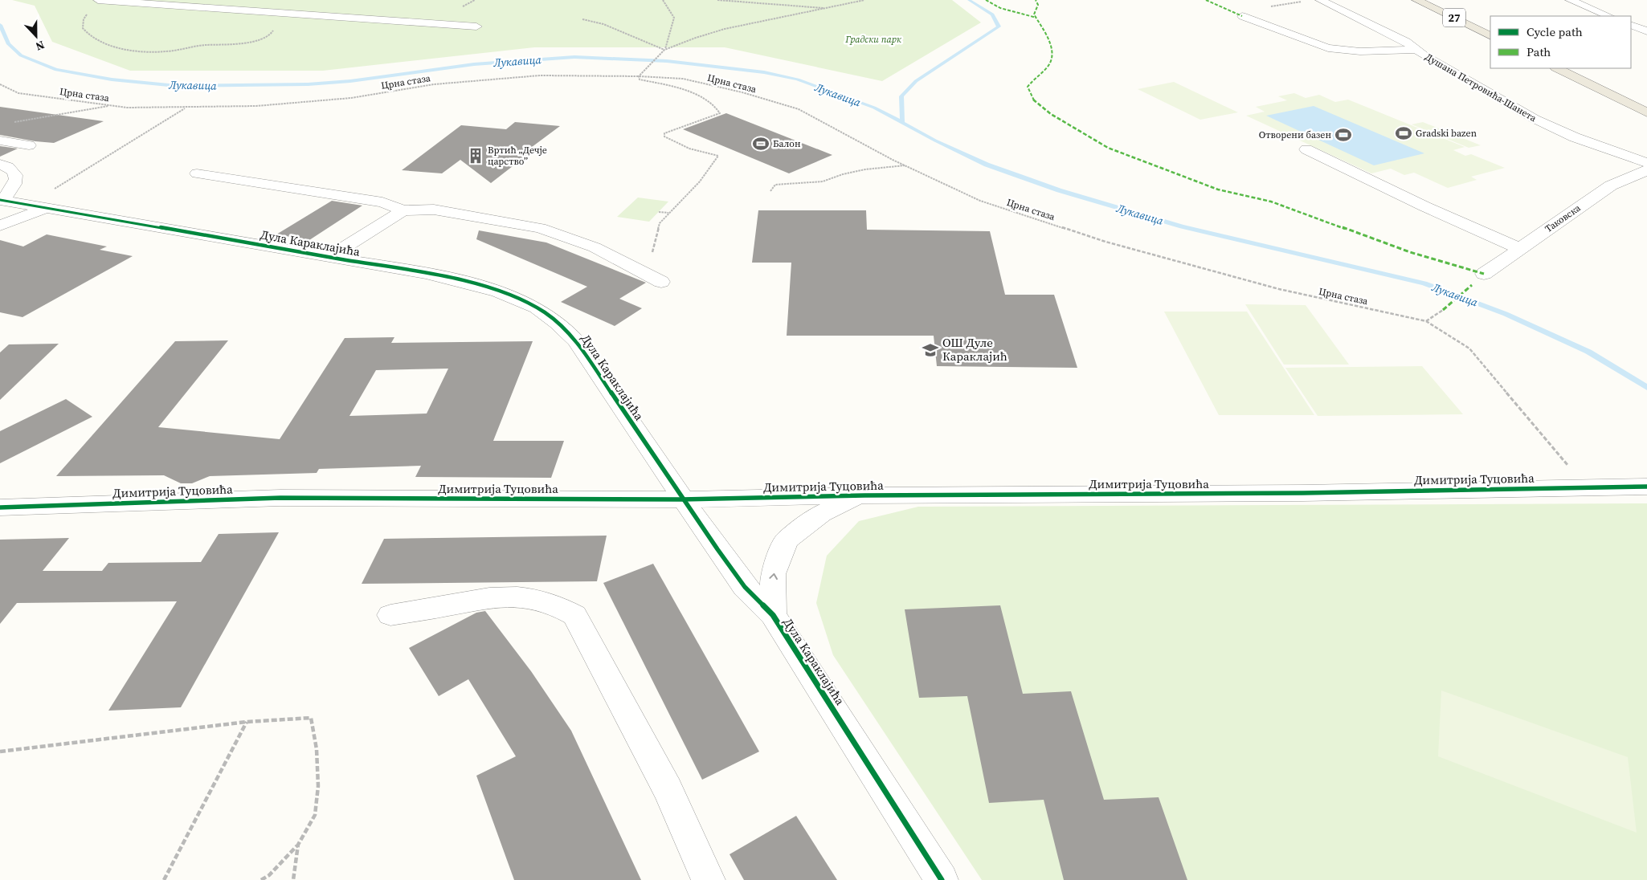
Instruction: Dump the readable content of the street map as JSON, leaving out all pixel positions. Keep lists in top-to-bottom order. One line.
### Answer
{"streets":{"main road":["27"],"street":["Душана Петровића-Шанета","Таковска","Дула Караклајића","Димитрија Туцовића"],"path":["Црна стаза"]},"crossings":[["Дула Караклајића","Димитрија Туцовића"]],"water":["Лукавица"],"parks":["Градски парк"],"places":{"sports":["Gradski bazen","Отворени базен","Балон"],"building":["Вртић „Дечје царство”"],"school or university":["ОШ Дуле Караклајић"]},"legend":["Cycle path","Path"],"north":"bottom"}
